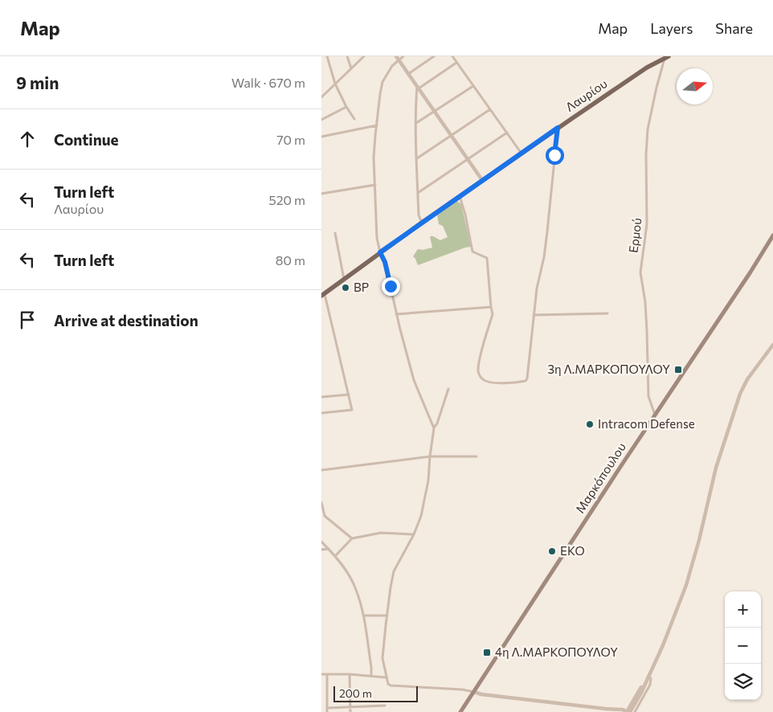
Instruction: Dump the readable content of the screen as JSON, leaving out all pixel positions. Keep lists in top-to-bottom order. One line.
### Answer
{"streets":{"main road":["Λαυρίου","Μαρκόπουλου"],"street":["Ερμού"]},"crossings":[["Λαυρίου","Ερμού"],["Ερμού","Μαρκόπουλου"]],"places":{"other":["BP","Intracom Defense","EKO"],"transit":["3η Λ.ΜΑΡΚΟΠΟΥΛΟΥ","4η Λ.ΜΑΡΚΟΠΟΥΛΟΥ"]},"scale_bar":"200 m","north":"right","page":{"header":"Map","nav":["Map","Layers","Share"],"heading":["9 min","Walk · 670 m"],"list":[["Continue","70 m"],["Turn left","Λαυρίου","520 m"],["Turn left","80 m"],"Arrive at destination"],"map_buttons":["+","−"],"scale":"200 m"}}
